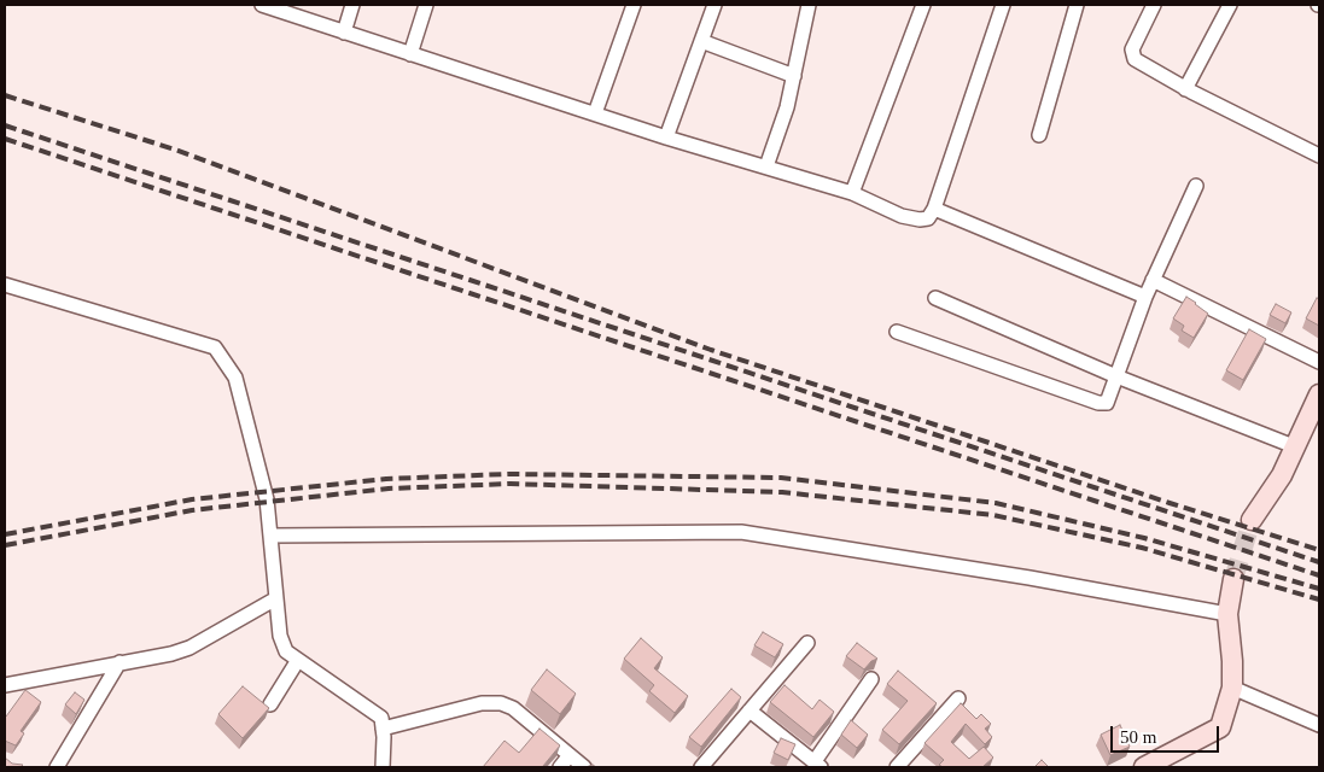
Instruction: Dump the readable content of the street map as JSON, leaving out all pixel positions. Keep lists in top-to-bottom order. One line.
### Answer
{"scale_bar":"50 m"}
